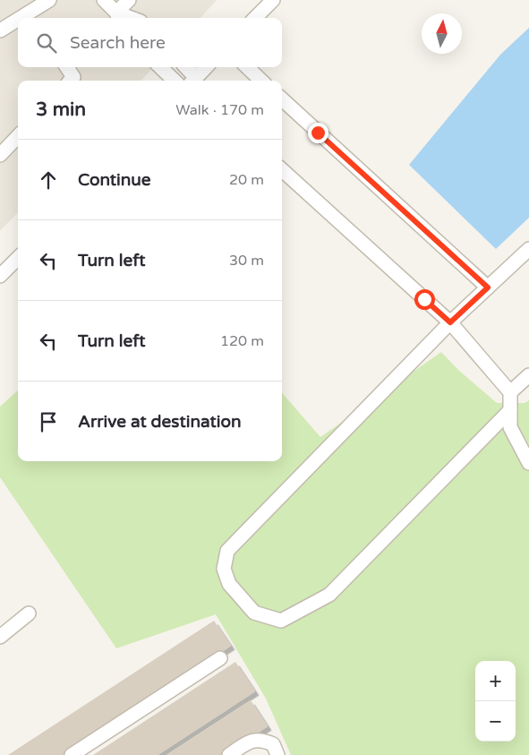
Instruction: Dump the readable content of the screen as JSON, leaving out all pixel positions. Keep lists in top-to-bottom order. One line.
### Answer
{"north":"top","page":{"search":"Search here","heading":["3 min","Walk · 170 m"],"list":[["Continue","20 m"],["Turn left","30 m"],["Turn left","120 m"],"Arrive at destination"],"map_buttons":["+","−"]}}
